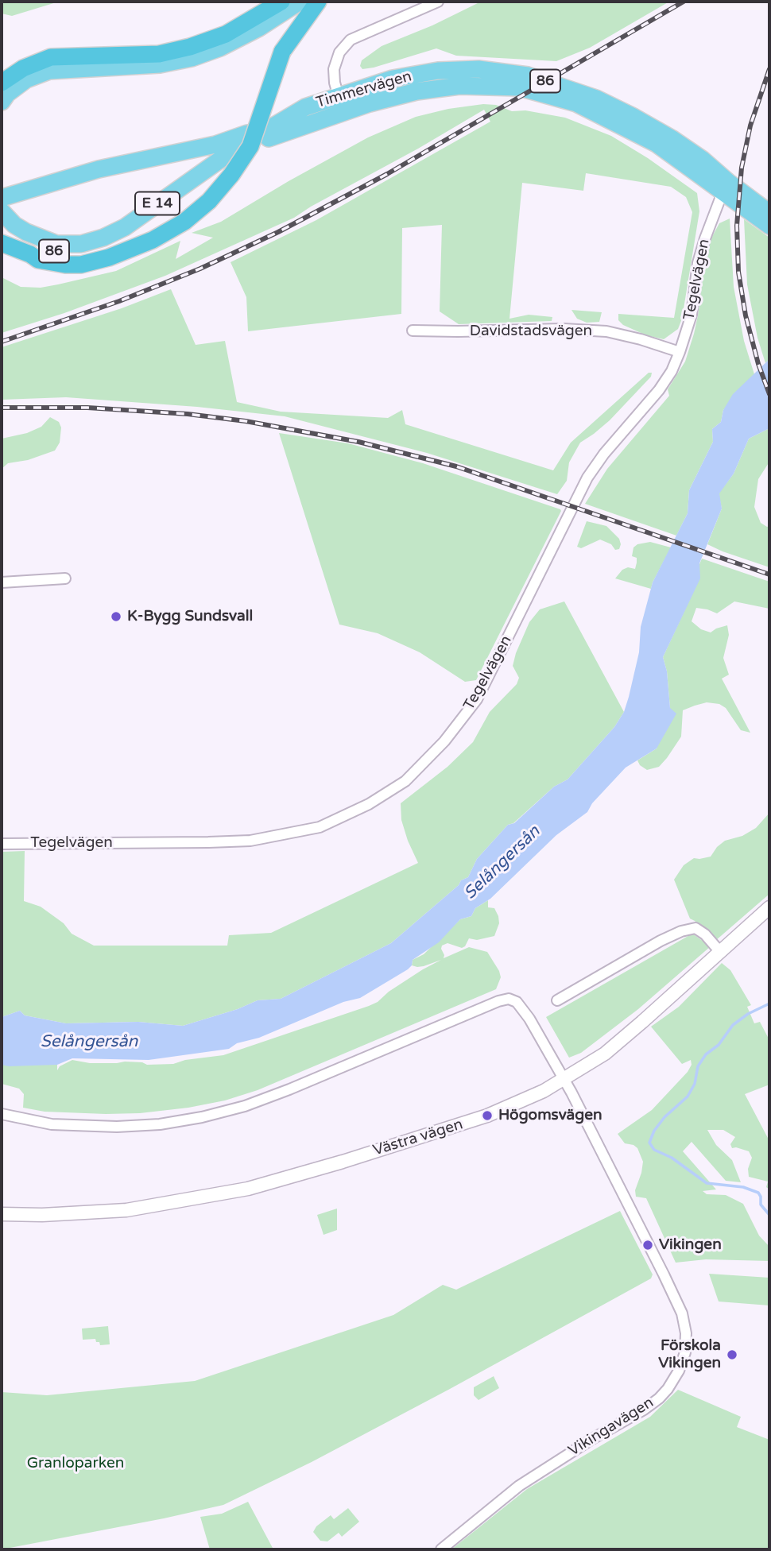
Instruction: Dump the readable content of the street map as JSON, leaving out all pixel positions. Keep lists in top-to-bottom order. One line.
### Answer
{"streets":{"highway":["E 14"],"main road":["86","Timmervägen"],"street":["Tegelvägen","Davidstadsvägen","Västra vägen","Vikingavägen"]},"crossings":[["86","Timmervägen"],["86","E 14"],["Timmervägen","Tegelvägen"],["Tegelvägen","Davidstadsvägen"],["Västra vägen","Vikingavägen"]],"water":["Selångersån"],"parks":["Granloparken"],"places":["K-Bygg Sundsvall","Högomsvägen","Vikingen","Förskola Vikingen"]}
